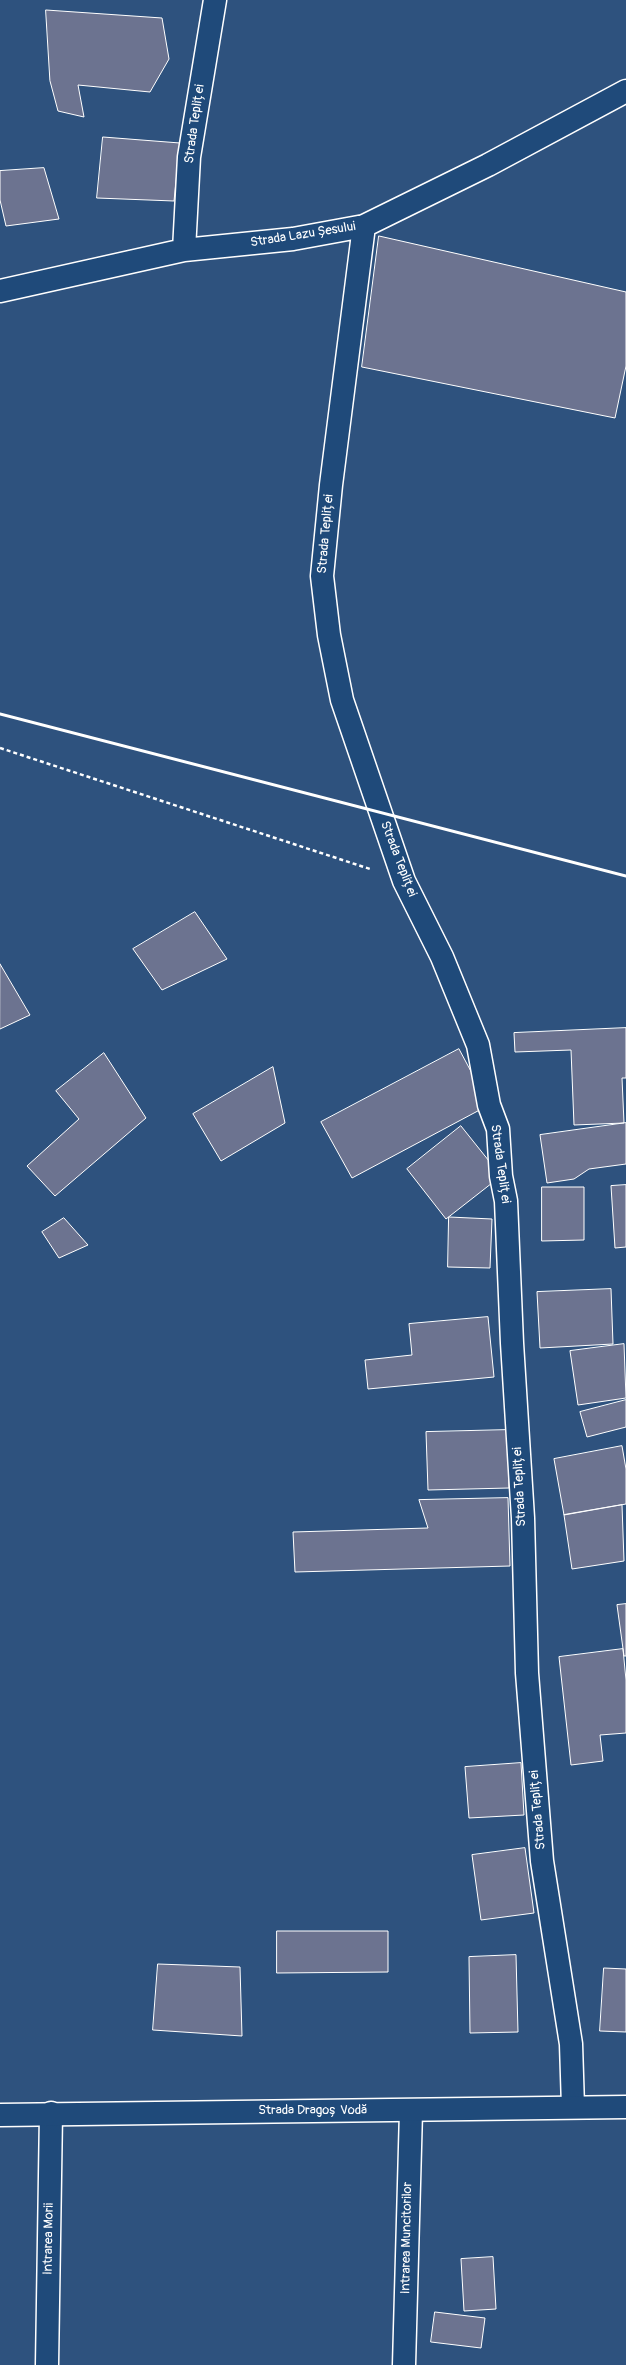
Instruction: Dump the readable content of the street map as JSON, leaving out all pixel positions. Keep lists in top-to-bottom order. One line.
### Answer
{"streets":{"street":["Strada Tepliței","Strada Lazu Șesului","Strada Dragoș Vodă","Intrarea Muncitorilor","Intrarea Morii"]},"crossings":[["Strada Tepliței","Strada Lazu Șesului"],["Strada Tepliței","Strada Dragoș Vodă"],["Strada Dragoș Vodă","Intrarea Muncitorilor"],["Strada Dragoș Vodă","Intrarea Morii"]]}
